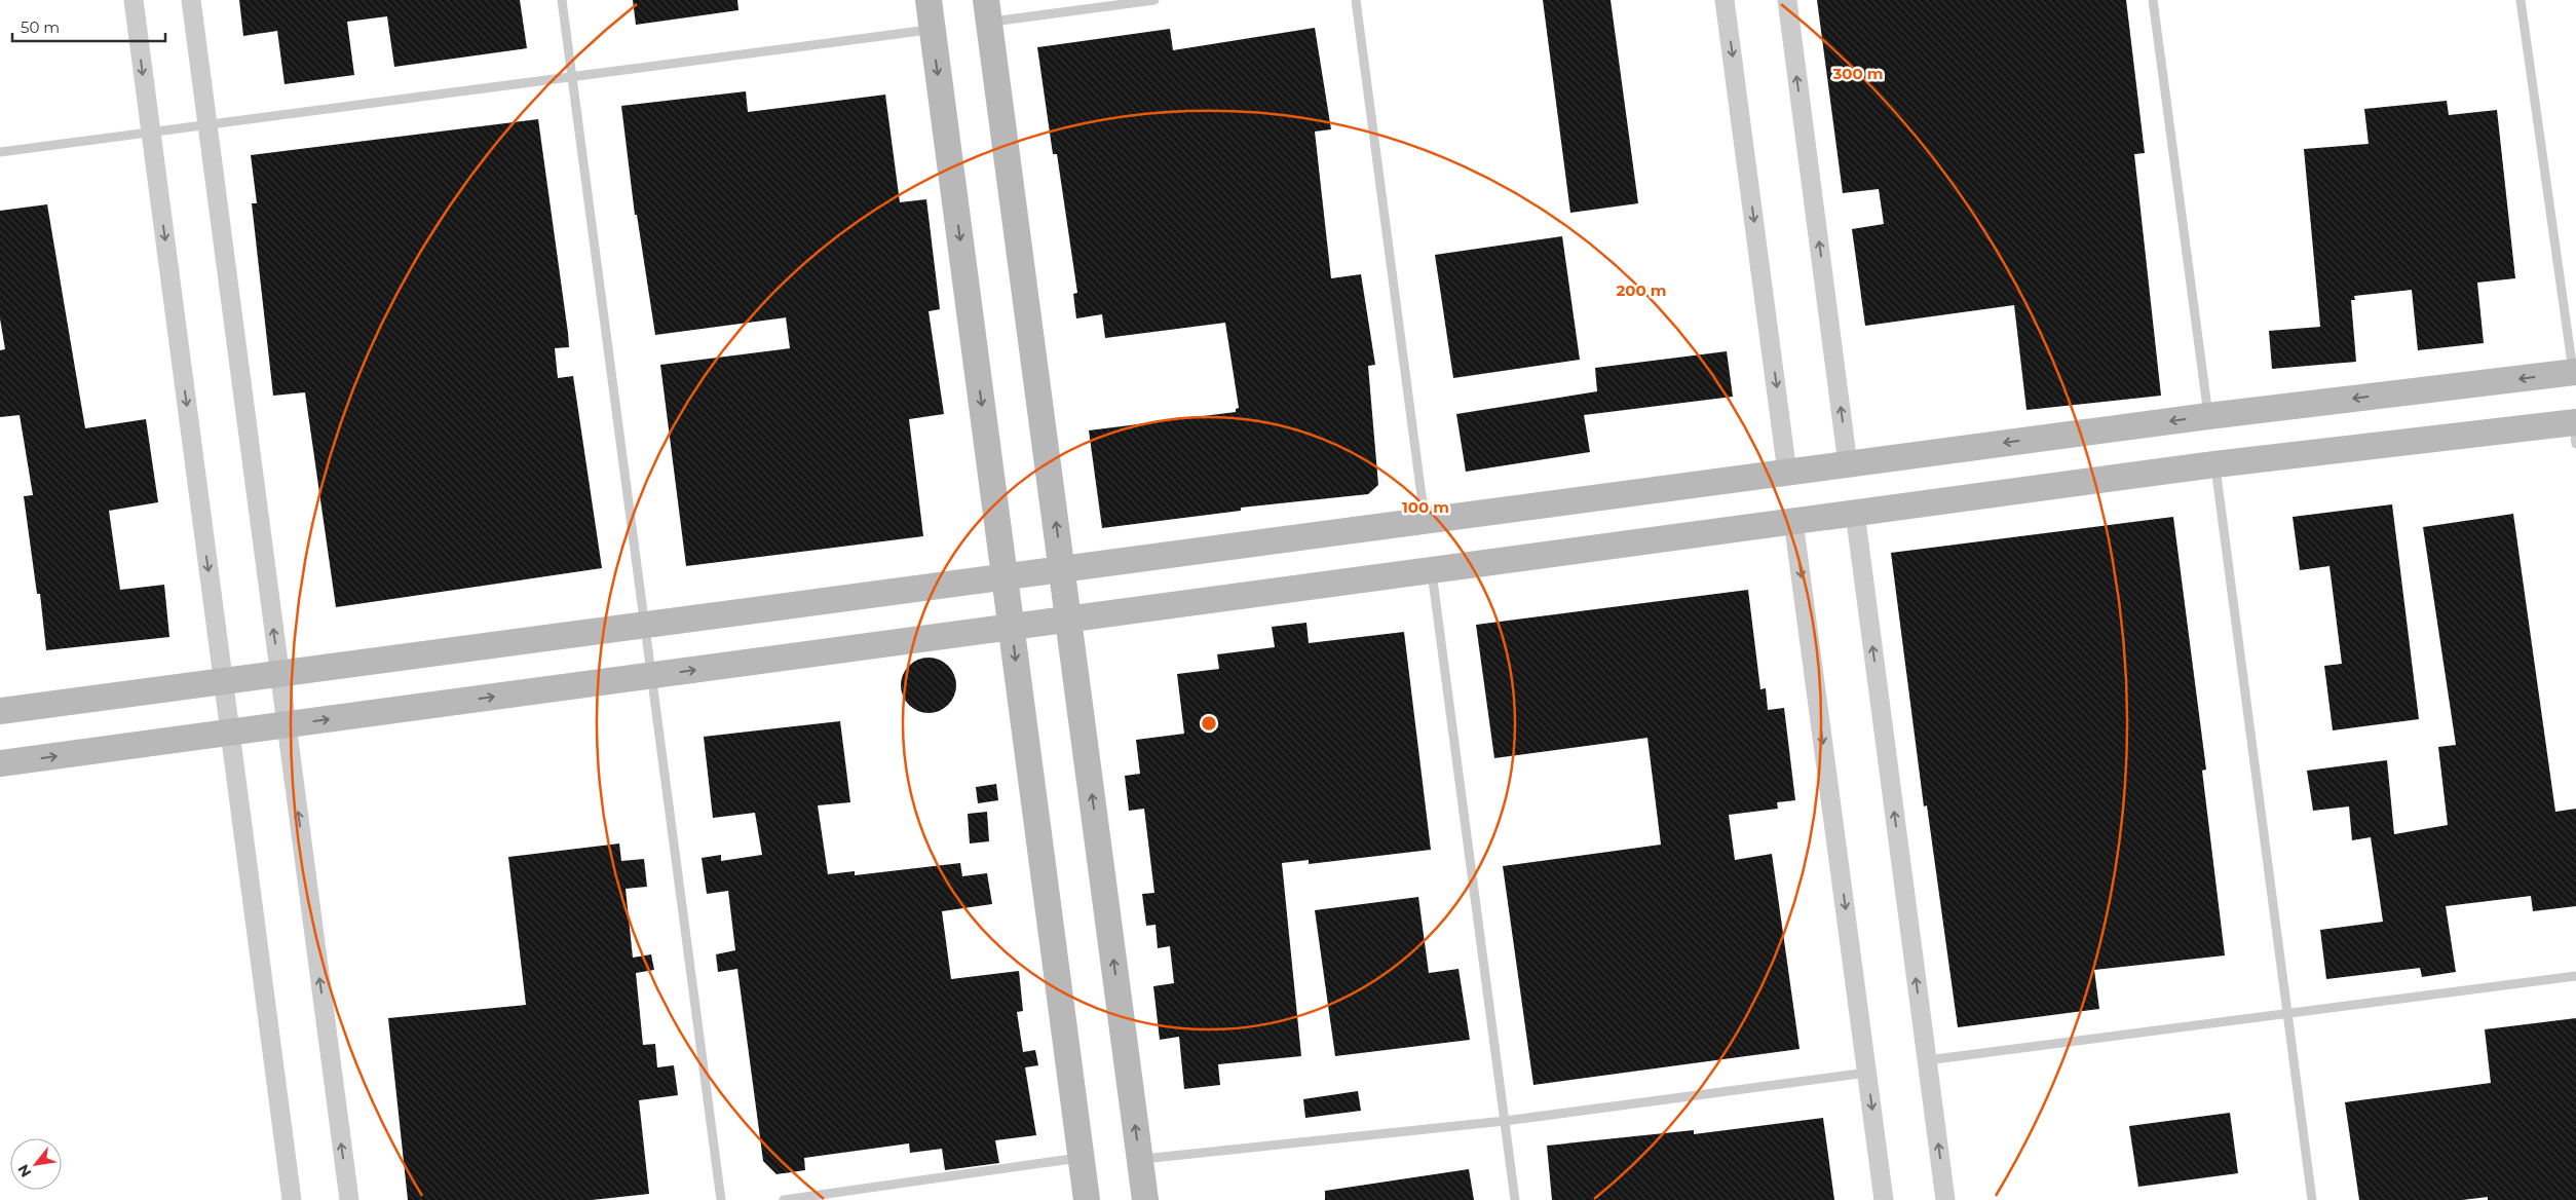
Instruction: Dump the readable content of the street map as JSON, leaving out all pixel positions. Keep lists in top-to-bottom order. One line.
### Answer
{"scale_bar":"50 m","north":"bottom left","rings":["300 m","200 m","100 m"]}
